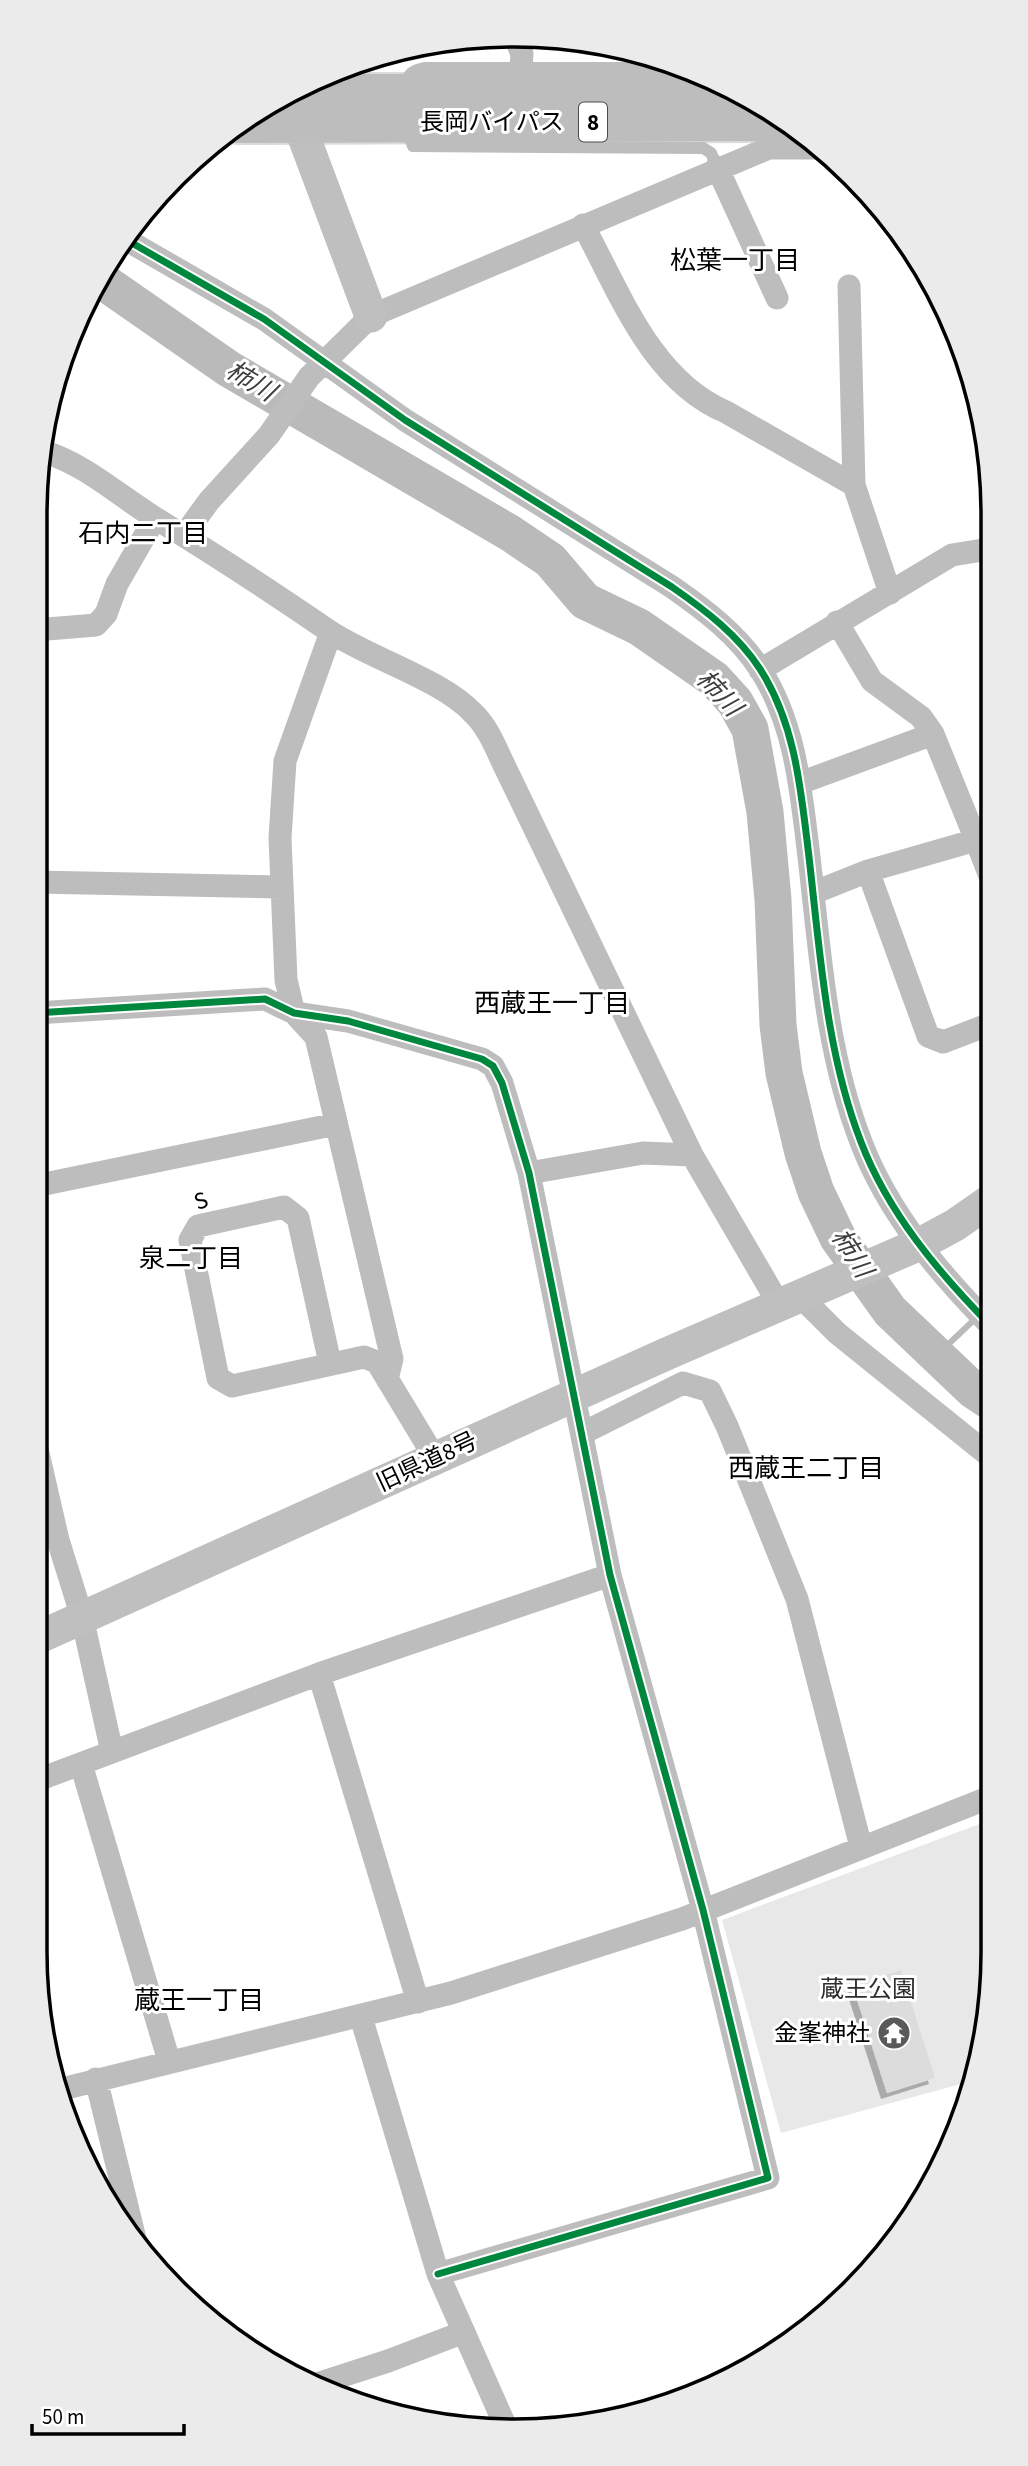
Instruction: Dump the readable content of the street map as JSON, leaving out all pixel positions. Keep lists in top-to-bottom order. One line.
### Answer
{"streets":{"highway":["長岡バイパス","8"],"street":["S","旧県道8号"]},"crossings":[["S","旧県道8号"]],"districts":["松葉一丁目","石内二丁目","西蔵王一丁目","泉二丁目","西蔵王二丁目","蔵王一丁目"],"water":["柿川"],"parks":["蔵王公園"],"places":{"temple":["金峯神社"]},"scale_bar":"50 m"}
